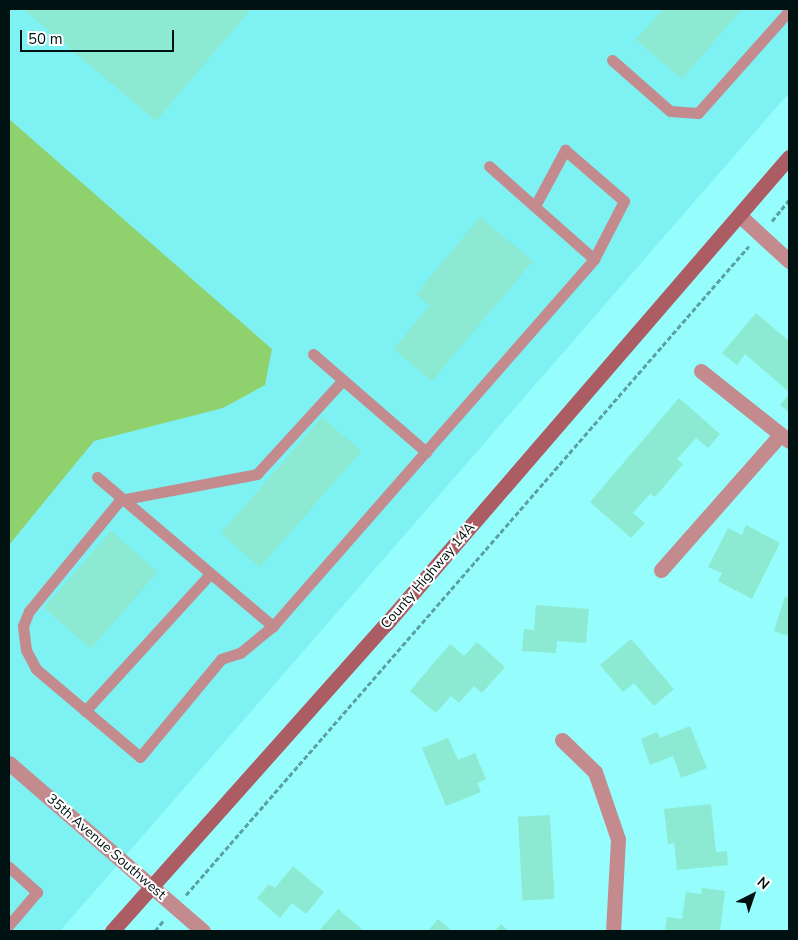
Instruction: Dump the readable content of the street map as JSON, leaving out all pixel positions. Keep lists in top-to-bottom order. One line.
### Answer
{"streets":{"main road":["County Highway 14A"],"street":["35th Avenue Southwest"]},"crossings":[["County Highway 14A","35th Avenue Southwest"]],"scale_bar":"50 m","north":"top right"}
